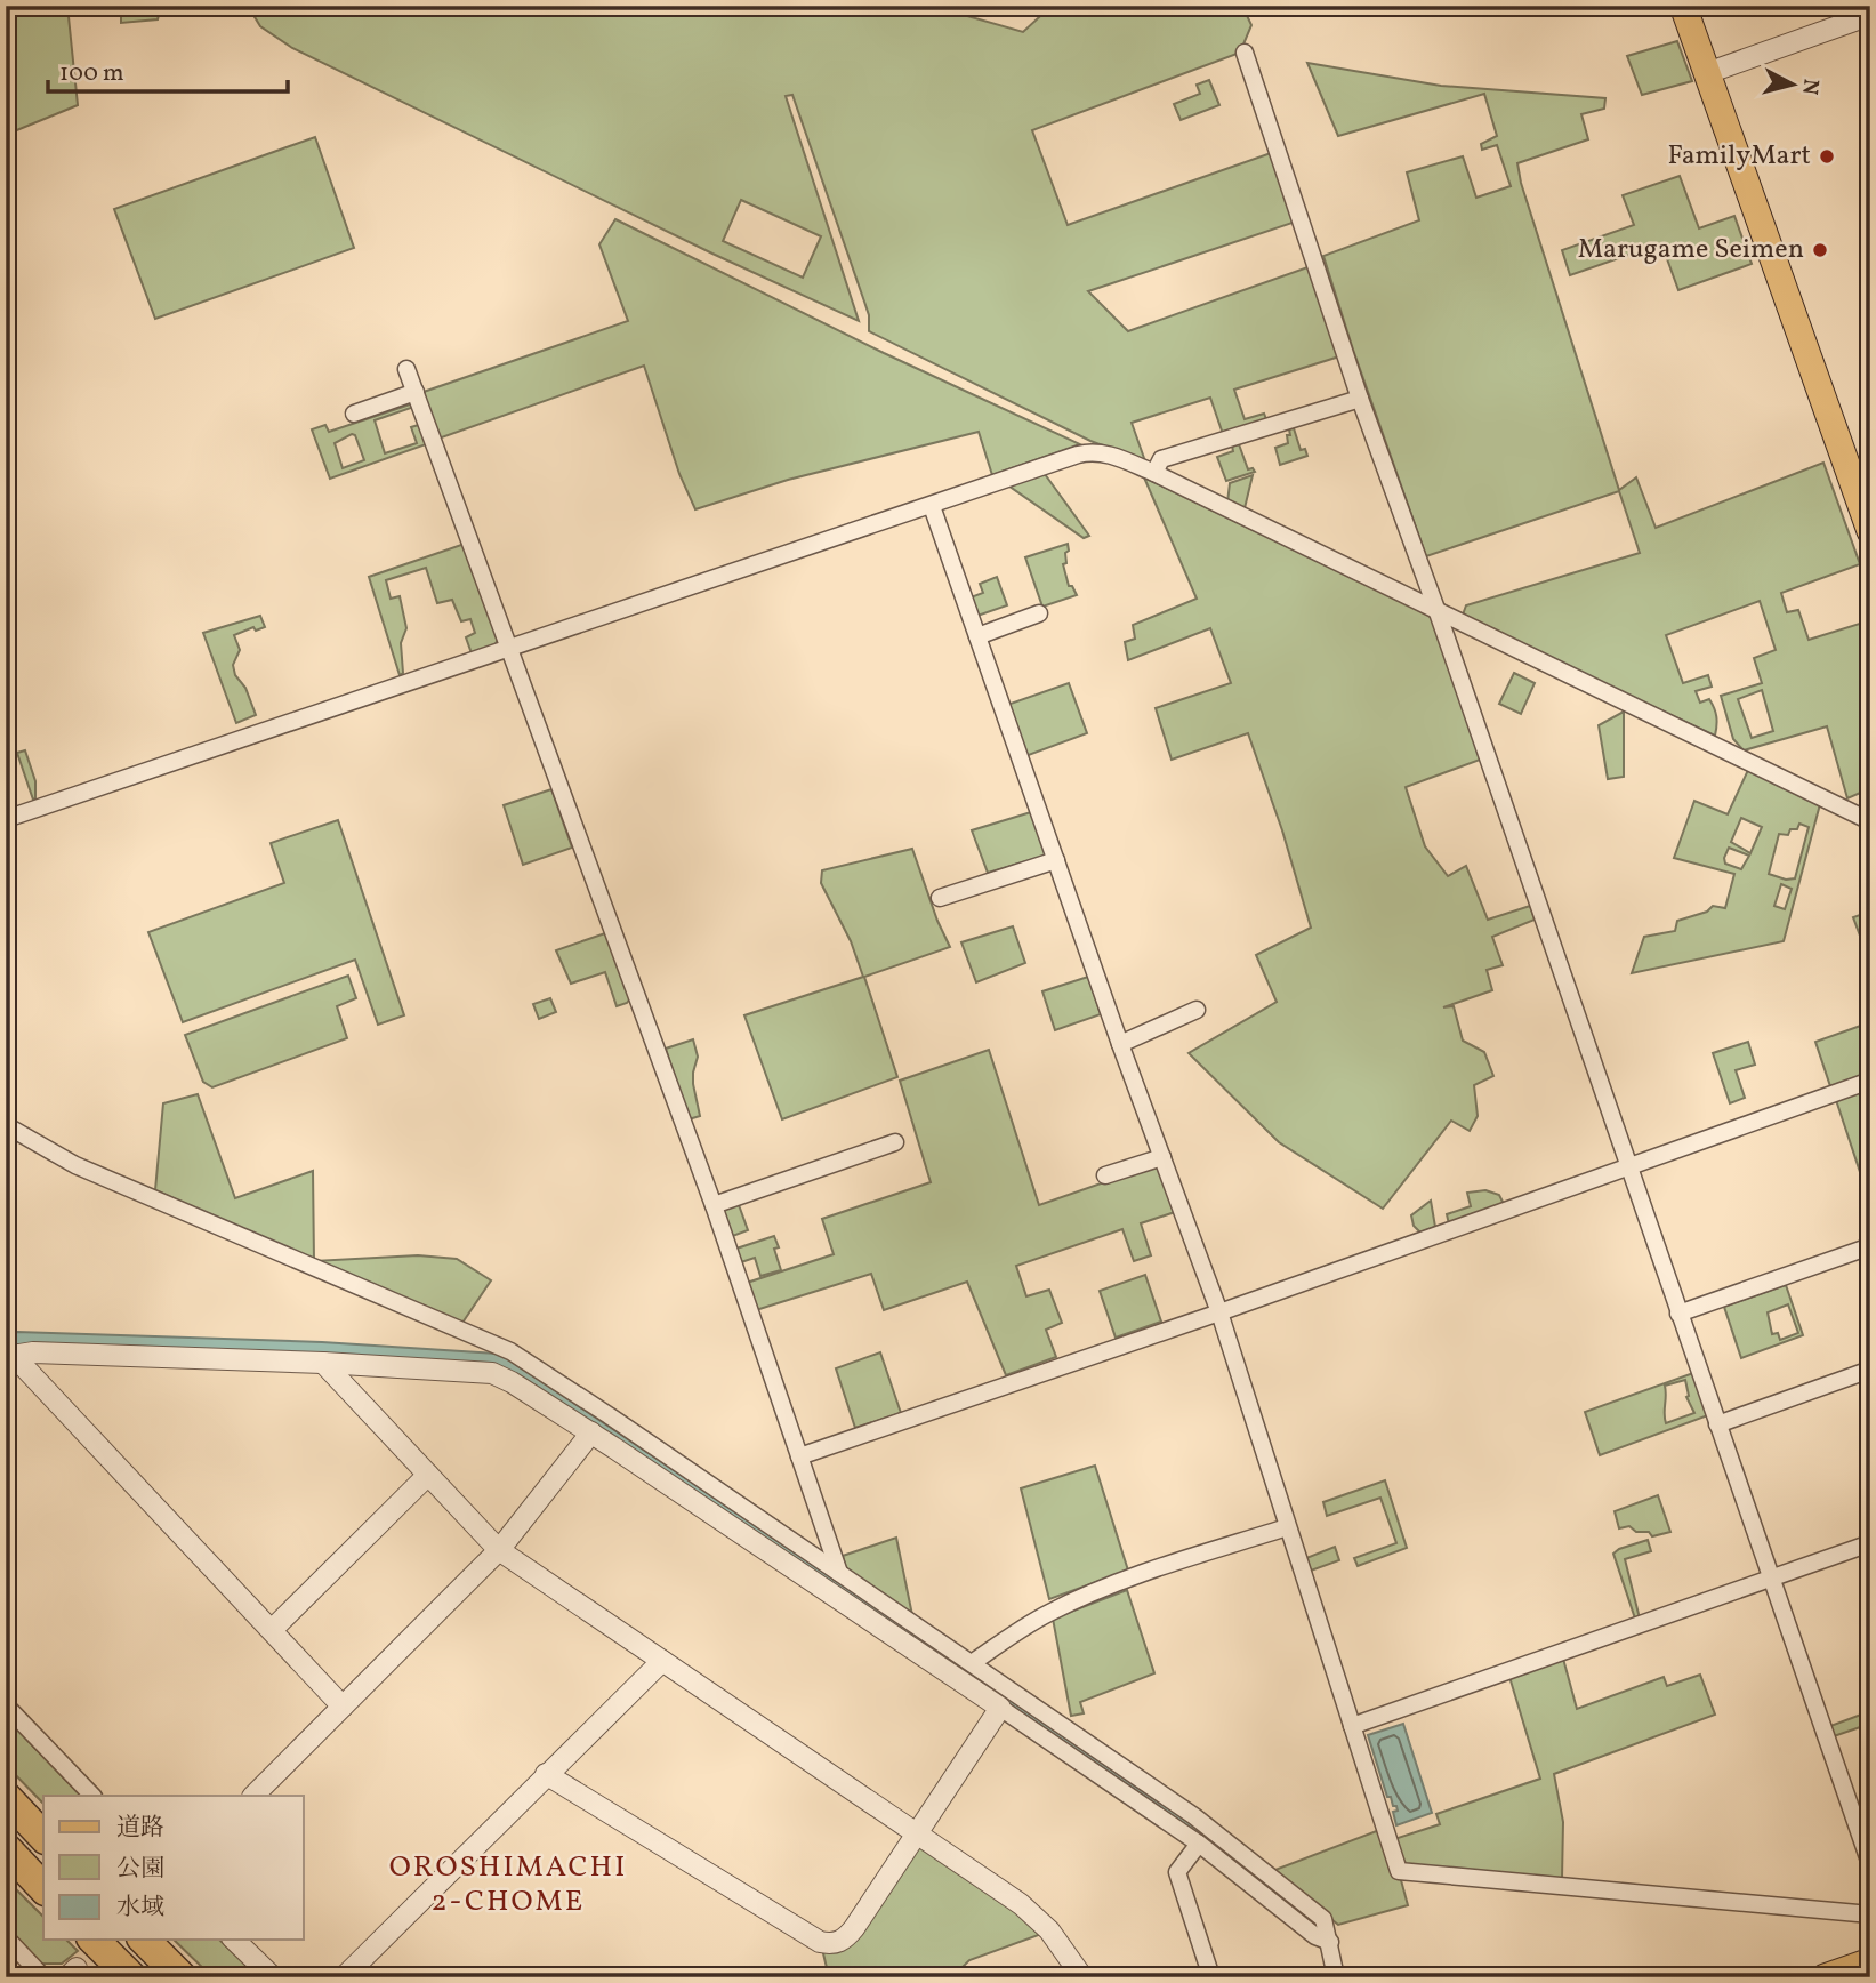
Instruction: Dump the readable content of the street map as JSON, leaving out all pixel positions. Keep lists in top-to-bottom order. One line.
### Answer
{"districts":["OROSHIMACHI 2-CHOME"],"places":["FamilyMart","Marugame Seimen"],"legend":["道路","公園","水域"],"scale_bar":"100 m","north":"right"}
